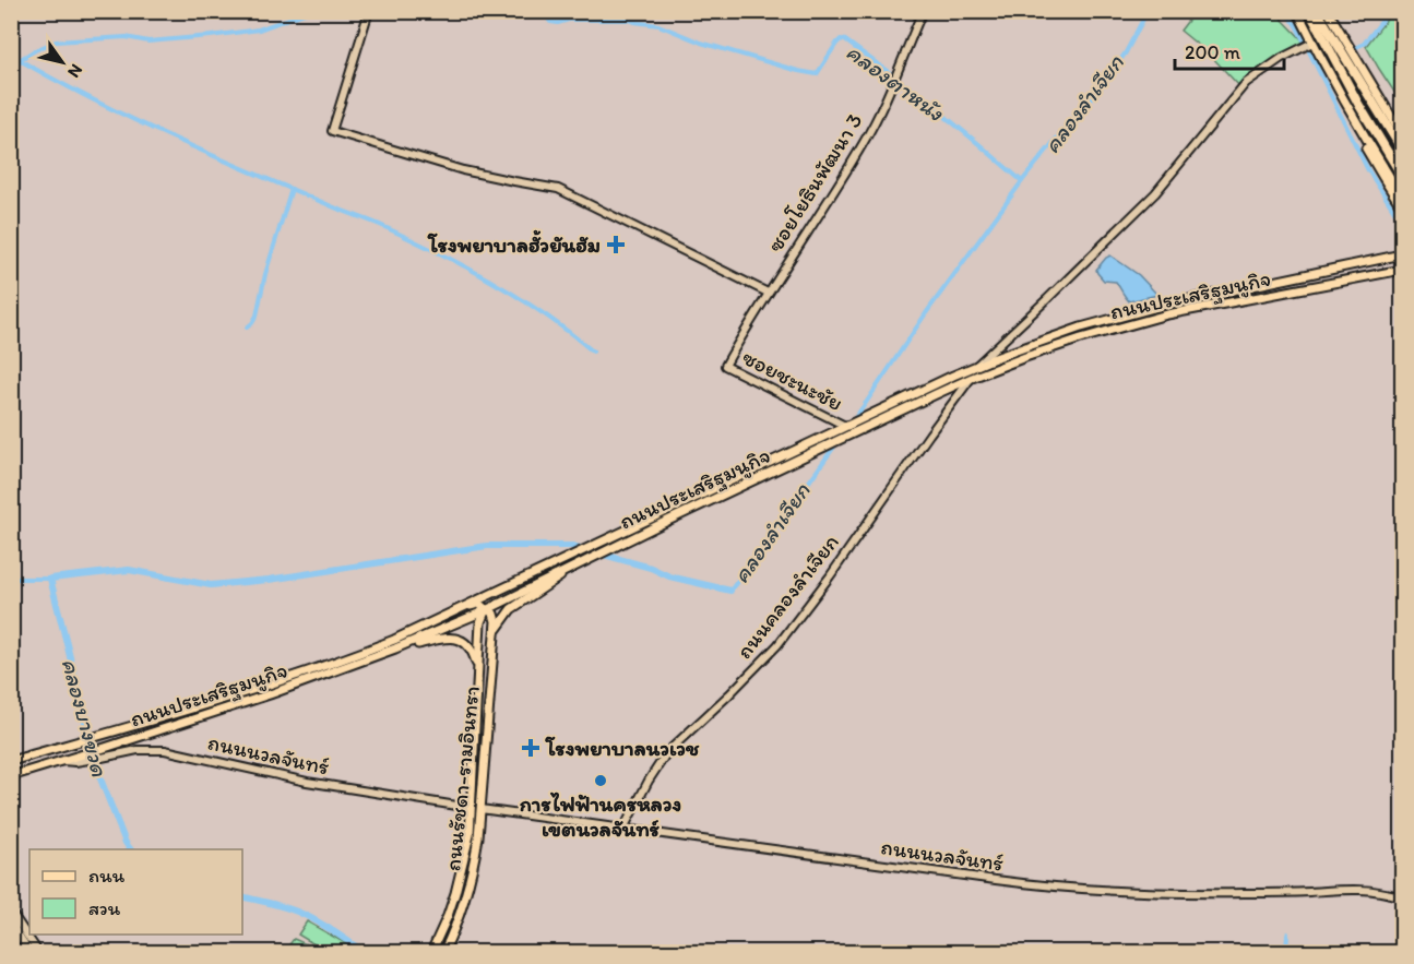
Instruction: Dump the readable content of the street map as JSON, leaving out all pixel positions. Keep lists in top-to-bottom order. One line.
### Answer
{"streets":{"main road":["ถนนประเสริฐมนูกิจ","ถนนรัชดา-รามอินทรา"],"street":["ซอยโยธินพัฒนา 3","ซอยชะนะชัย","ถนนคลองลำเจียก","ถนนนวลจันทร์"]},"crossings":[["ซอยโยธินพัฒนา 3","ซอยชะนะชัย"],["ถนนประเสริฐมนูกิจ","ซอยชะนะชัย"],["ถนนประเสริฐมนูกิจ","ถนนคลองลำเจียก"],["ถนนประเสริฐมนูกิจ","ถนนนวลจันทร์"],["ถนนประเสริฐมนูกิจ","ถนนรัชดา-รามอินทรา"],["ถนนคลองลำเจียก","ถนนนวลจันทร์"],["ถนนนวลจันทร์","ถนนรัชดา-รามอินทรา"]],"water":["คลองตาหนัง","คลองลำเจียก","คลองบางขวด"],"places":{"health":["โรงพยาบาลฮั้วยันฮัม","โรงพยาบาลนวเวช"],"other":["การไฟฟ้านครหลวง เขตนวลจันทร์"]},"legend":["ถนน","สวน"],"scale_bar":"200 m","north":"bottom right"}
